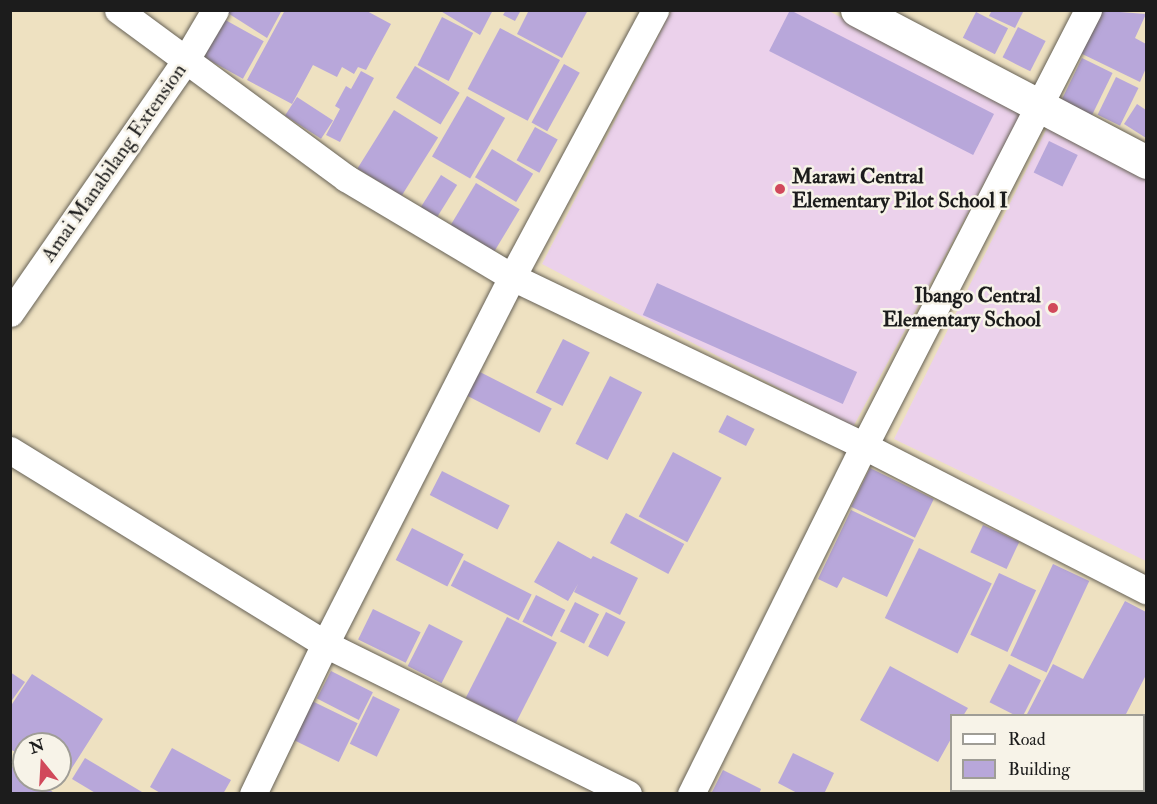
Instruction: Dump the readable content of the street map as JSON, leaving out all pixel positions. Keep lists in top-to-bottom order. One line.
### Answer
{"streets":{"street":["Amai Manabilang Extension"]},"places":["Marawi Central Elementary Pilot School I","Ibango Central Elementary School"],"legend":["Road","Building"],"north":"top"}
